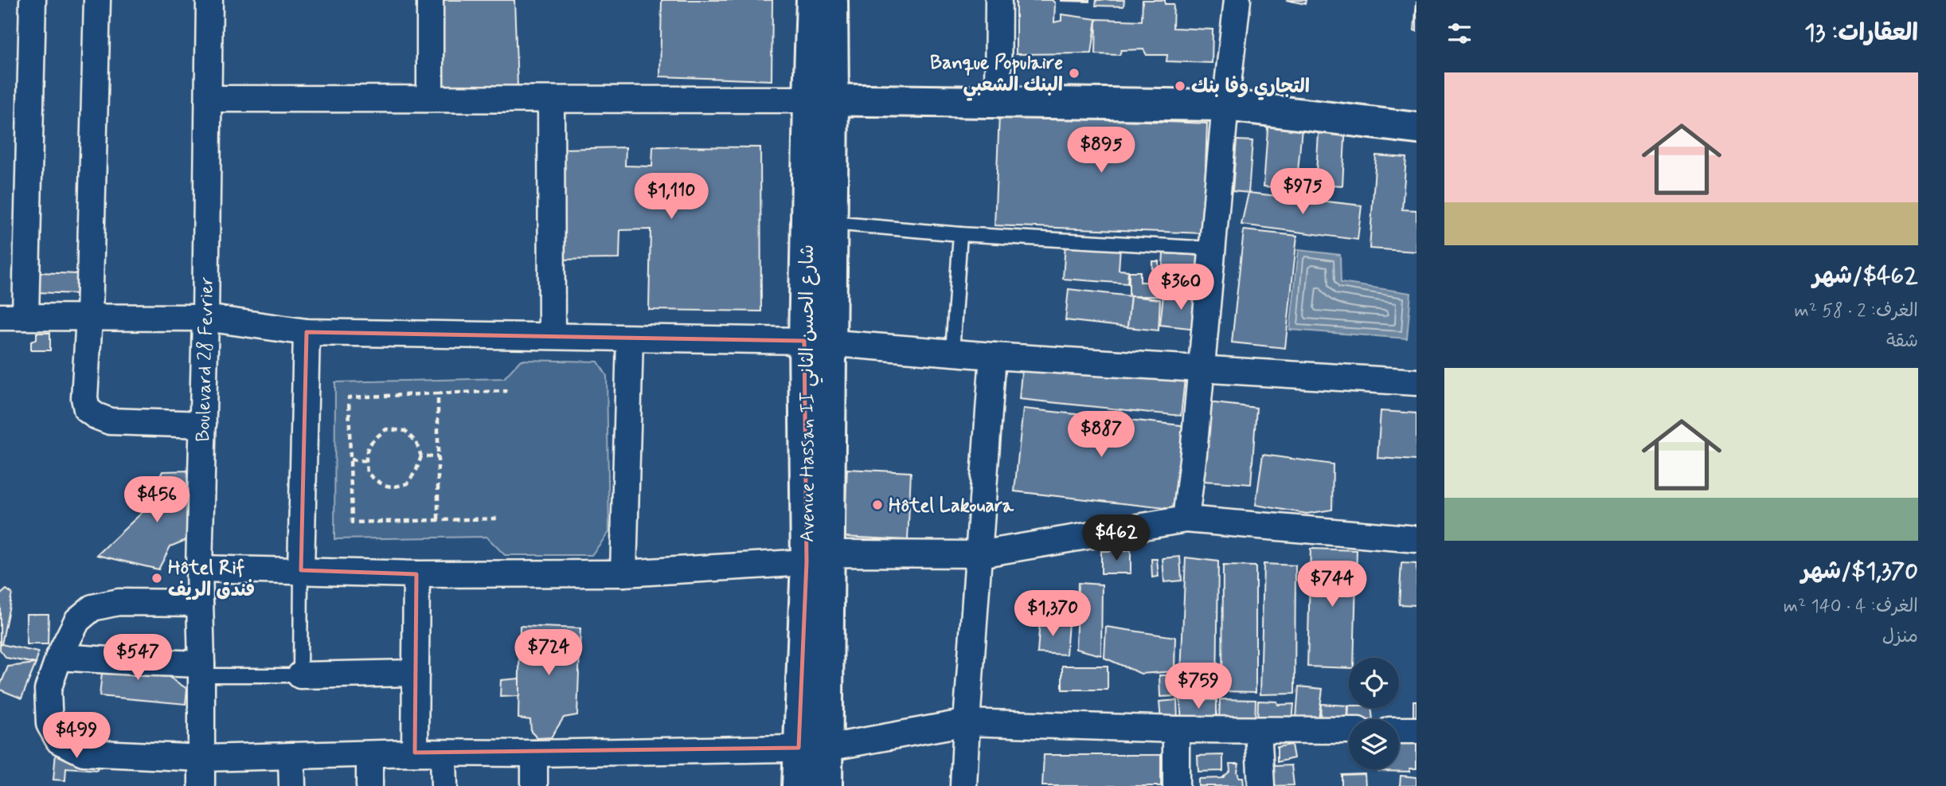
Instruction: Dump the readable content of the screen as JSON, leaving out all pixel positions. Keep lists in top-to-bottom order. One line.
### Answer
{"streets":{"street":["Boulevard 28 Fevrier","Avenue Hassan II شارع الحسن الثاني"]},"places":["Banque Populaire البنك الشعبي","التجاري وفا بنك","Hôtel Lakouara","Hôtel Rif فندق الريف"],"page":{"heading":"العقارات: 13","list":[{"name":"$462/شهر","note":"الغرف: 2 · 58 m² · شقة"},{"name":"$1,370/شهر","note":"الغرف: 4 · 140 m² · منزل"}],"price":["$895","$975","$1,110","$360","$887","$456","$462","$744","$1,370","$724","$547","$759","$499"]}}
